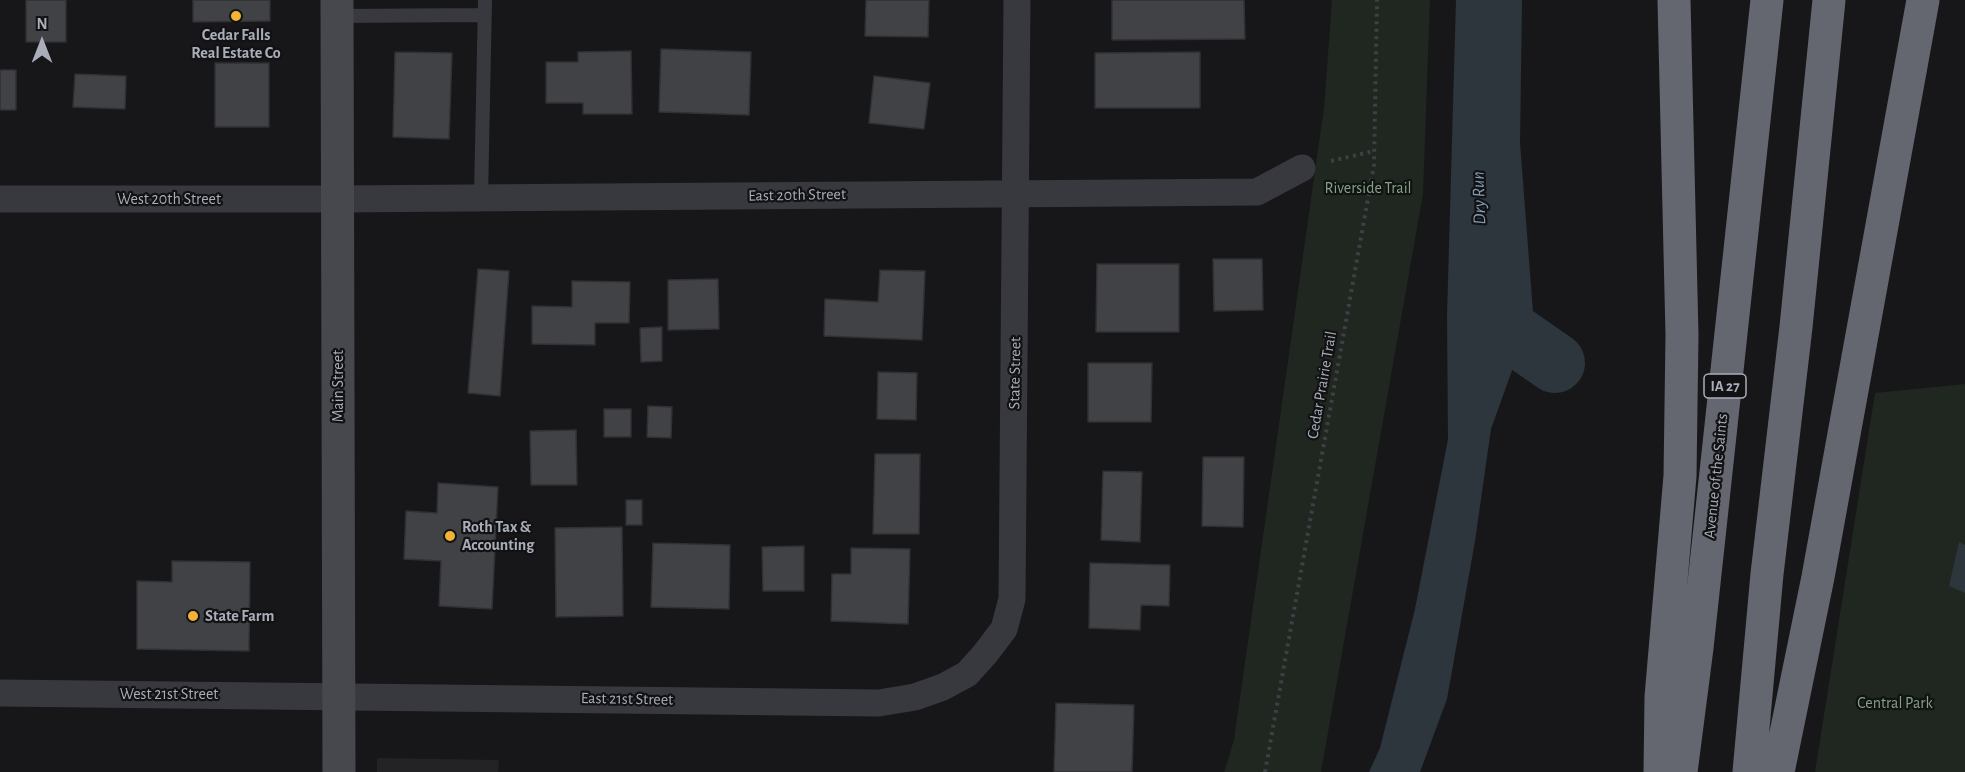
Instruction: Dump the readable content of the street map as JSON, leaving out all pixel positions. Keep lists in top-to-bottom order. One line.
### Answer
{"streets":{"highway":["IA 27","Avenue of the Saints"],"main road":["Main Street"],"street":["East 20th Street","West 20th Street","State Street","West 21st Street","East 21st Street"],"path":["Cedar Prairie Trail"]},"crossings":[["East 20th Street","West 20th Street"],["East 20th Street","State Street"],["East 20th Street","Main Street"],["West 20th Street","Main Street"],["State Street","East 21st Street"],["Main Street","West 21st Street"],["Main Street","East 21st Street"],["West 21st Street","East 21st Street"]],"water":["Dry Run"],"parks":["Riverside Trail","Central Park"],"places":["Cedar Falls Real Estate Co","Roth Tax & Accounting","State Farm"],"north":"top"}
